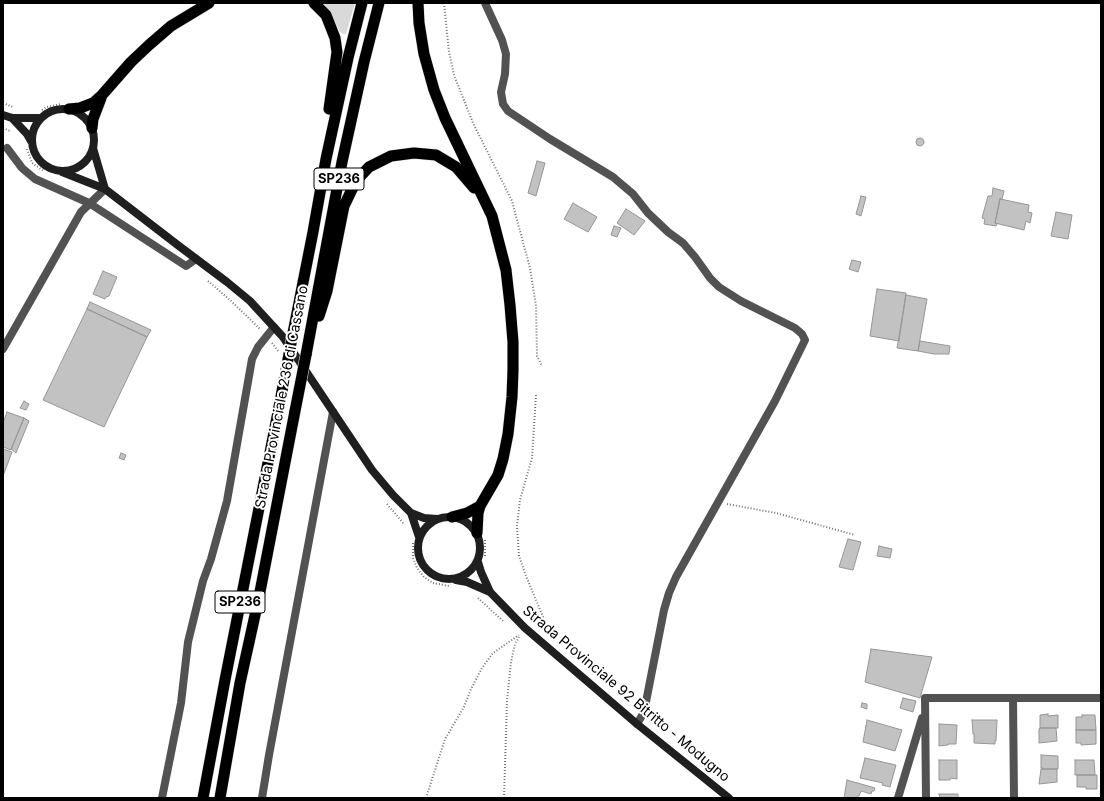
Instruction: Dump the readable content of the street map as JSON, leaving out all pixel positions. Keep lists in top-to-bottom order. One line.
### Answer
{"streets":{"highway":["SP236","Strada Provinciale 236 di Cassano"],"main road":["Strada Provinciale 92 Bitritto - Modugno"]}}
